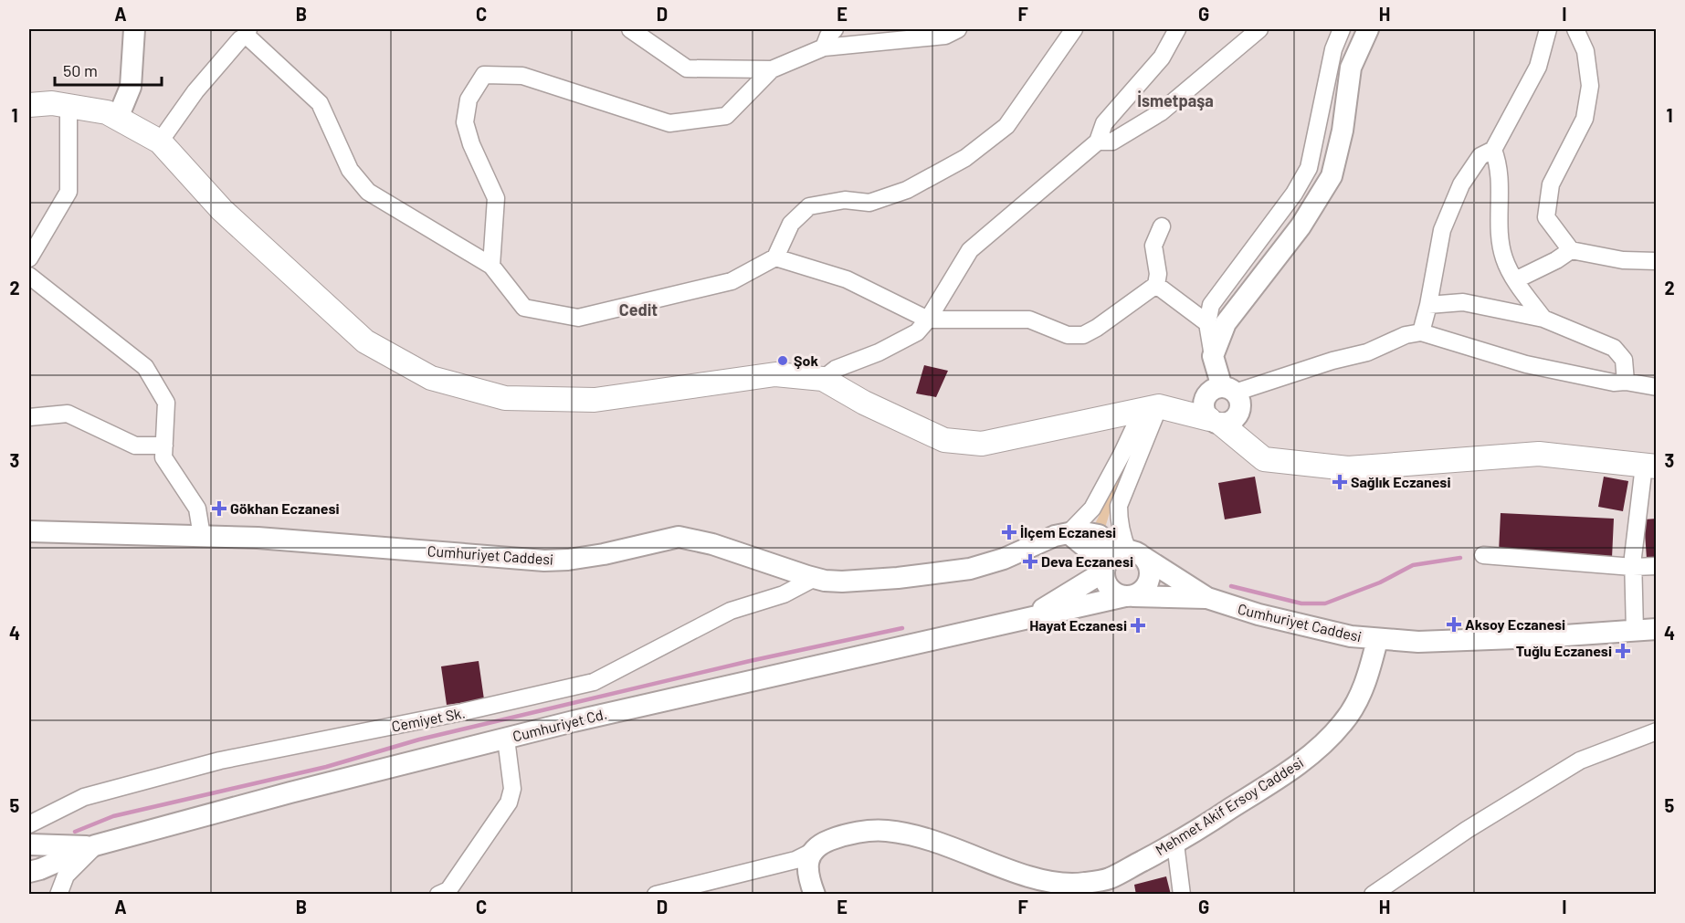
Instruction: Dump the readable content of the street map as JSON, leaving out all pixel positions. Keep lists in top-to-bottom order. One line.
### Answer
{"streets":{"street":["Cumhuriyet Caddesi","Cemiyet Sk.","Cumhuriyet Cd.","Mehmet Akif Ersoy Caddesi"]},"crossings":[["Cumhuriyet Caddesi","Cemiyet Sk."],["Cumhuriyet Caddesi","Cumhuriyet Cd."],["Cumhuriyet Caddesi","Mehmet Akif Ersoy Caddesi"]],"districts":["İsmetpaşa","Cedit"],"places":{"other":["Şok"],"health":["Sağlık Eczanesi","Gökhan Eczanesi","İlçem Eczanesi","Deva Eczanesi","Aksoy Eczanesi","Hayat Eczanesi","Tuğlu Eczanesi"]},"scale_bar":"50 m","grid":{"columns":["A","B","C","D","E","F","G","H","I"],"rows":["1","2","3","4","5"]}}
